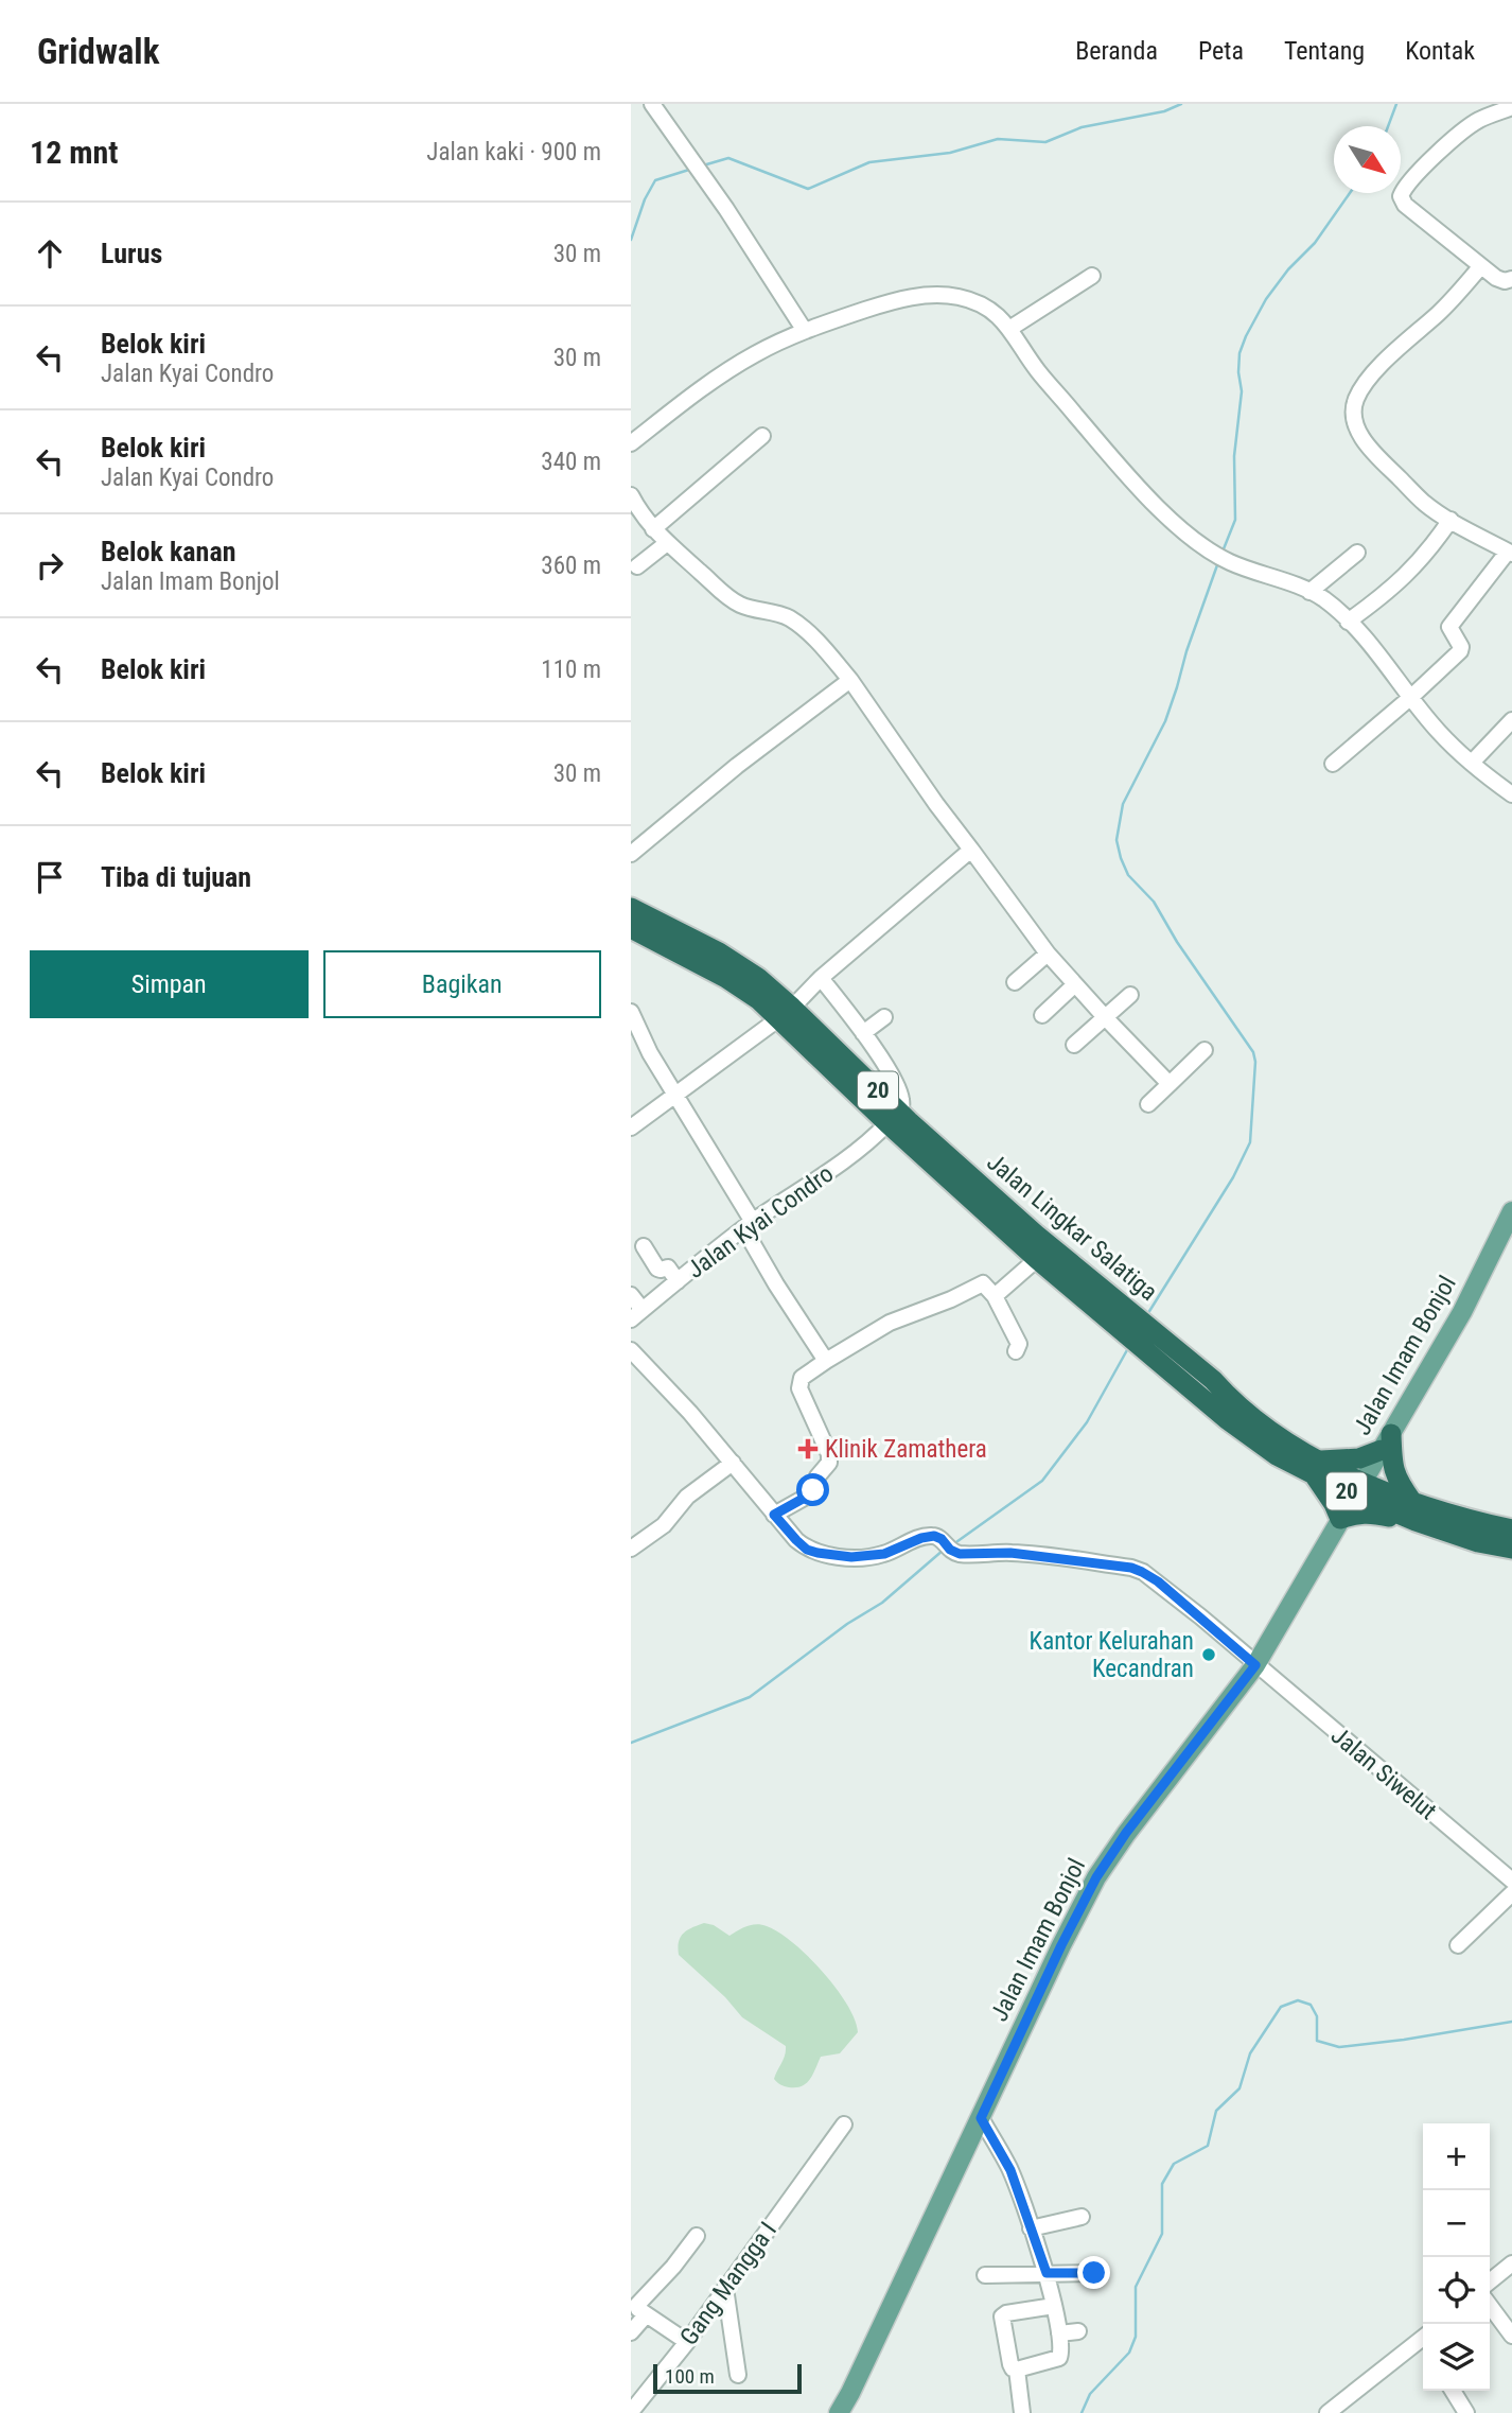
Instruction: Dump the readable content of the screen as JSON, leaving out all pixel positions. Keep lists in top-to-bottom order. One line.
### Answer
{"streets":{"highway":["20","Jalan Lingkar Salatiga"],"main road":["Jalan Imam Bonjol"],"street":["Jalan Kyai Condro","Jalan Siwelut","Gang Mangga I"]},"crossings":[["Jalan Kyai Condro","Jalan Lingkar Salatiga"],["Jalan Lingkar Salatiga","Jalan Imam Bonjol"],["Jalan Imam Bonjol","Jalan Siwelut"]],"places":{"health":["Klinik Zamathera"],"other":["Kantor Kelurahan Kecandran"]},"scale_bar":"100 m","north":"bottom right","page":{"header":"Gridwalk","nav":["Beranda","Peta","Tentang","Kontak"],"heading":["12 mnt","Jalan kaki · 900 m"],"list":[["Lurus","30 m"],["Belok kiri","Jalan Kyai Condro","30 m"],["Belok kiri","Jalan Kyai Condro","340 m"],["Belok kanan","Jalan Imam Bonjol","360 m"],["Belok kiri","110 m"],["Belok kiri","30 m"],"Tiba di tujuan"],"buttons":["Simpan","Bagikan"],"map_buttons":["+","−"],"scale":"100 m"}}
